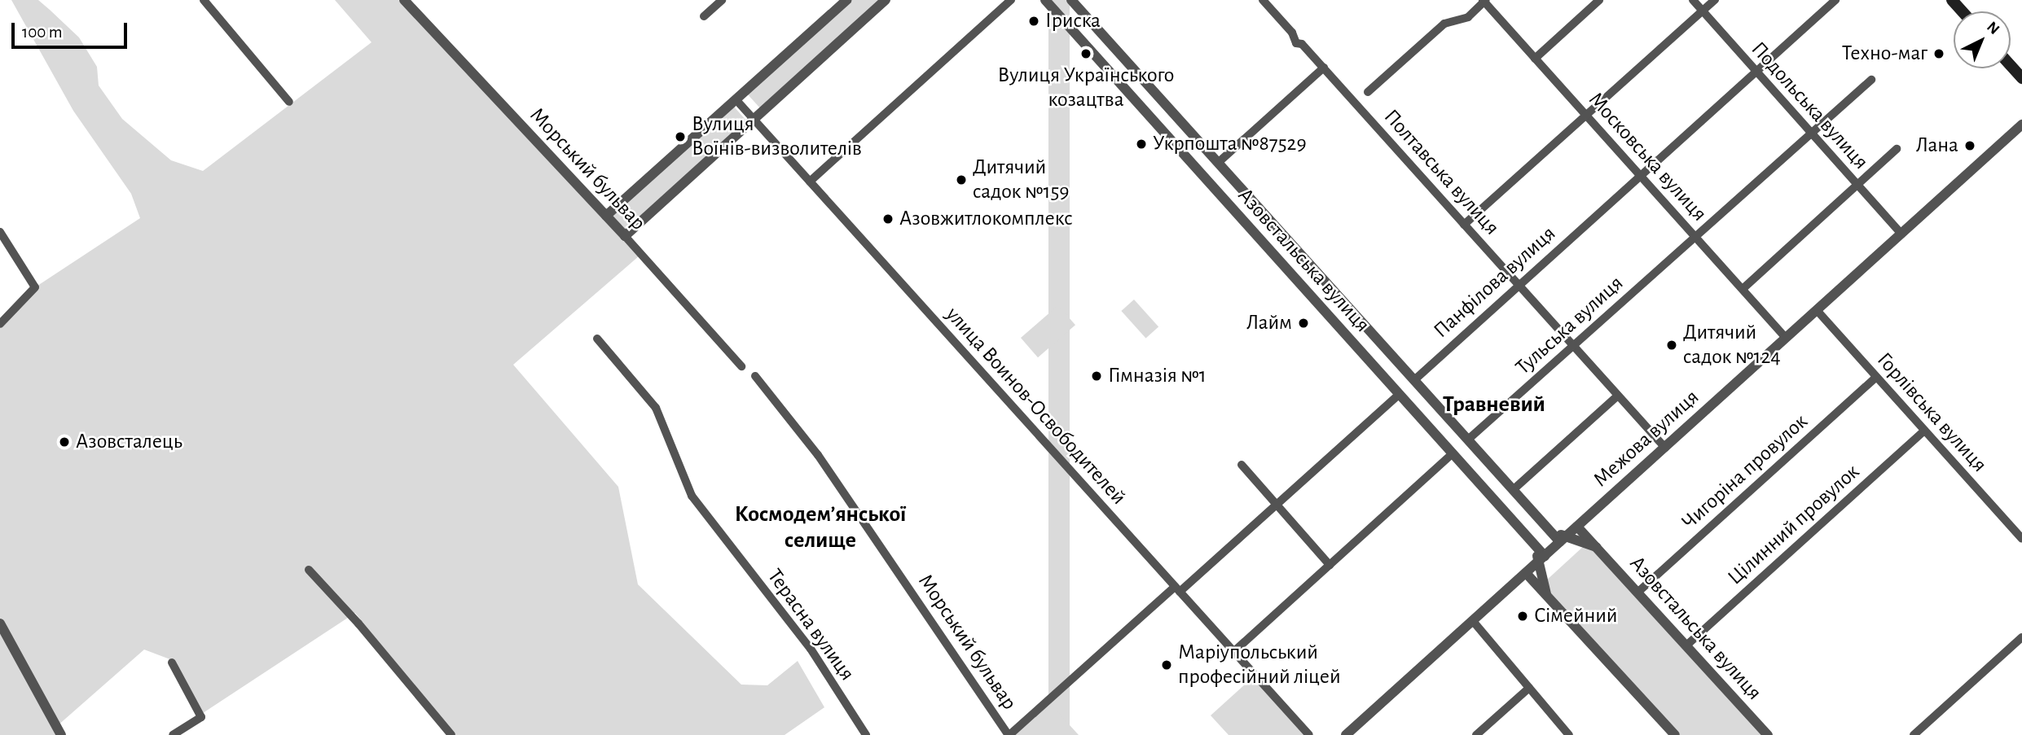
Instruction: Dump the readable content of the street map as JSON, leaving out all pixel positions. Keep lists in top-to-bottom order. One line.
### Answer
{"streets":{"street":["Подольська вулиця","Московська вулиця","Морський бульвар","Полтавська вулиця","Азовстальська вулиця","Панфілова вулиця","Тульська вулиця","улица Воинов-Освободителей","Горлівська вулиця","Межова вулиця","Чигоріна провулок","Цілинний провулок","Терасна вулиця"]},"crossings":[["Подольська вулиця","Панфілова вулиця"],["Подольська вулиця","Тульська вулиця"],["Подольська вулиця","Межова вулиця"],["Московська вулиця","Панфілова вулиця"],["Московська вулиця","Тульська вулиця"],["Московська вулиця","Межова вулиця"],["Полтавська вулиця","Панфілова вулиця"],["Полтавська вулиця","Тульська вулиця"],["Полтавська вулиця","Межова вулиця"],["Азовстальська вулиця","Панфілова вулиця"],["Азовстальська вулиця","Тульська вулиця"],["Азовстальська вулиця","Межова вулиця"],["Азовстальська вулиця","Чигоріна провулок"],["Азовстальська вулиця","Цілинний провулок"],["Панфілова вулиця","улица Воинов-Освободителей"],["Горлівська вулиця","Межова вулиця"],["Горлівська вулиця","Чигоріна провулок"],["Горлівська вулиця","Цілинний провулок"]],"districts":["Травневий","Космодем’янської селище"],"places":["Іриска","Вулиця Українського козацтва","Техно-маг","Вулиця Воїнів-визволителів","Укрпошта №87529","Лана","Дитячий садок №159","Азовжитлокомплекс","Лайм","Дитячий садок №124","Гімназія №1","Азовсталець","Сімейний","Маріупольський професійний ліцей"],"scale_bar":"100 m","north":"top right"}
